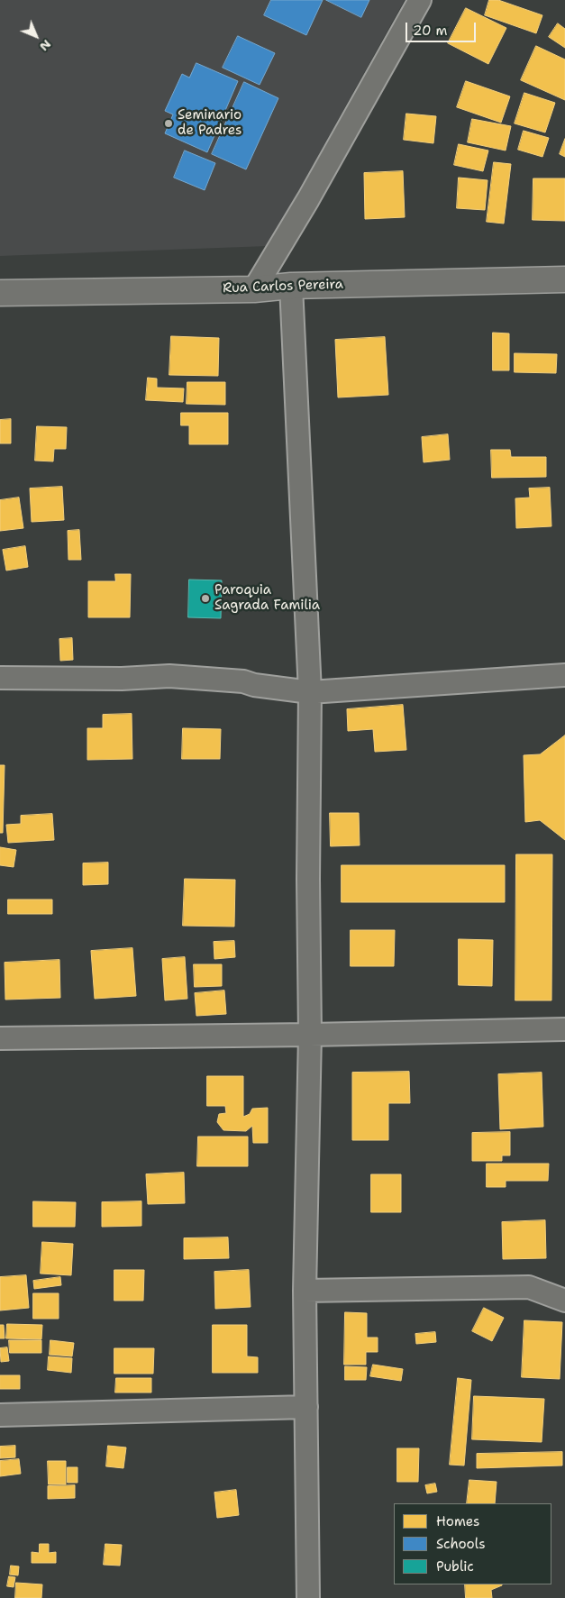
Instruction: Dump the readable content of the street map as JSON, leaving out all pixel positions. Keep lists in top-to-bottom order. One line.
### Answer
{"streets":{"main road":["Rua Carlos Pereira"]},"places":["Seminario de Padres","Paroquia Sagrada Familia"],"legend":["Homes","Schools","Public"],"scale_bar":"20 m","north":"bottom right"}
